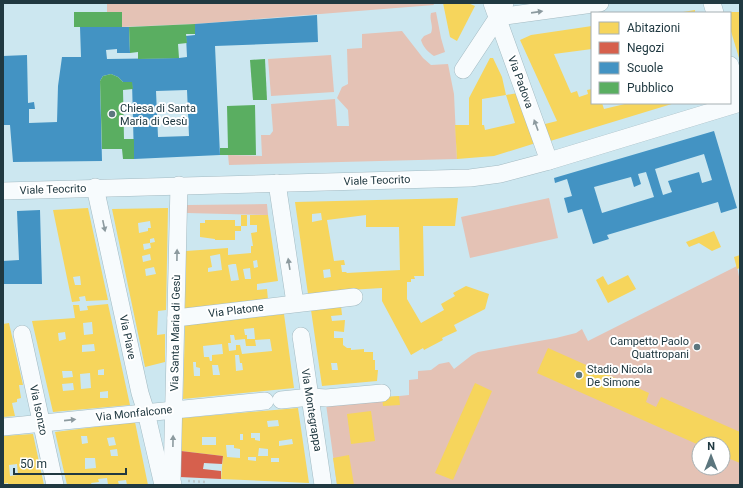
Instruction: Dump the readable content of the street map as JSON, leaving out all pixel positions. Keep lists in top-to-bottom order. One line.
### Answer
{"streets":{"street":["Via Padova","Viale Teocrito","Via Platone","Via Santa Maria di Gesù","Via Piave","Via Isonzo","Via Montegrappa","Via Monfalcone"]},"crossings":[["Via Padova","Viale Teocrito"],["Viale Teocrito","Via Santa Maria di Gesù"],["Viale Teocrito","Via Piave"],["Via Platone","Via Santa Maria di Gesù"],["Via Santa Maria di Gesù","Via Piave"],["Via Santa Maria di Gesù","Via Monfalcone"],["Via Piave","Via Monfalcone"],["Via Isonzo","Via Monfalcone"],["Via Montegrappa","Via Monfalcone"]],"one_way":["Via Padova","Via Piave"],"places":["Chiesa di Santa Maria di Gesù","Campetto Paolo Quattropani","Stadio Nicola De Simone"],"legend":["Abitazioni","Negozi","Scuole","Pubblico"],"scale_bar":"50 m","north":"top"}
